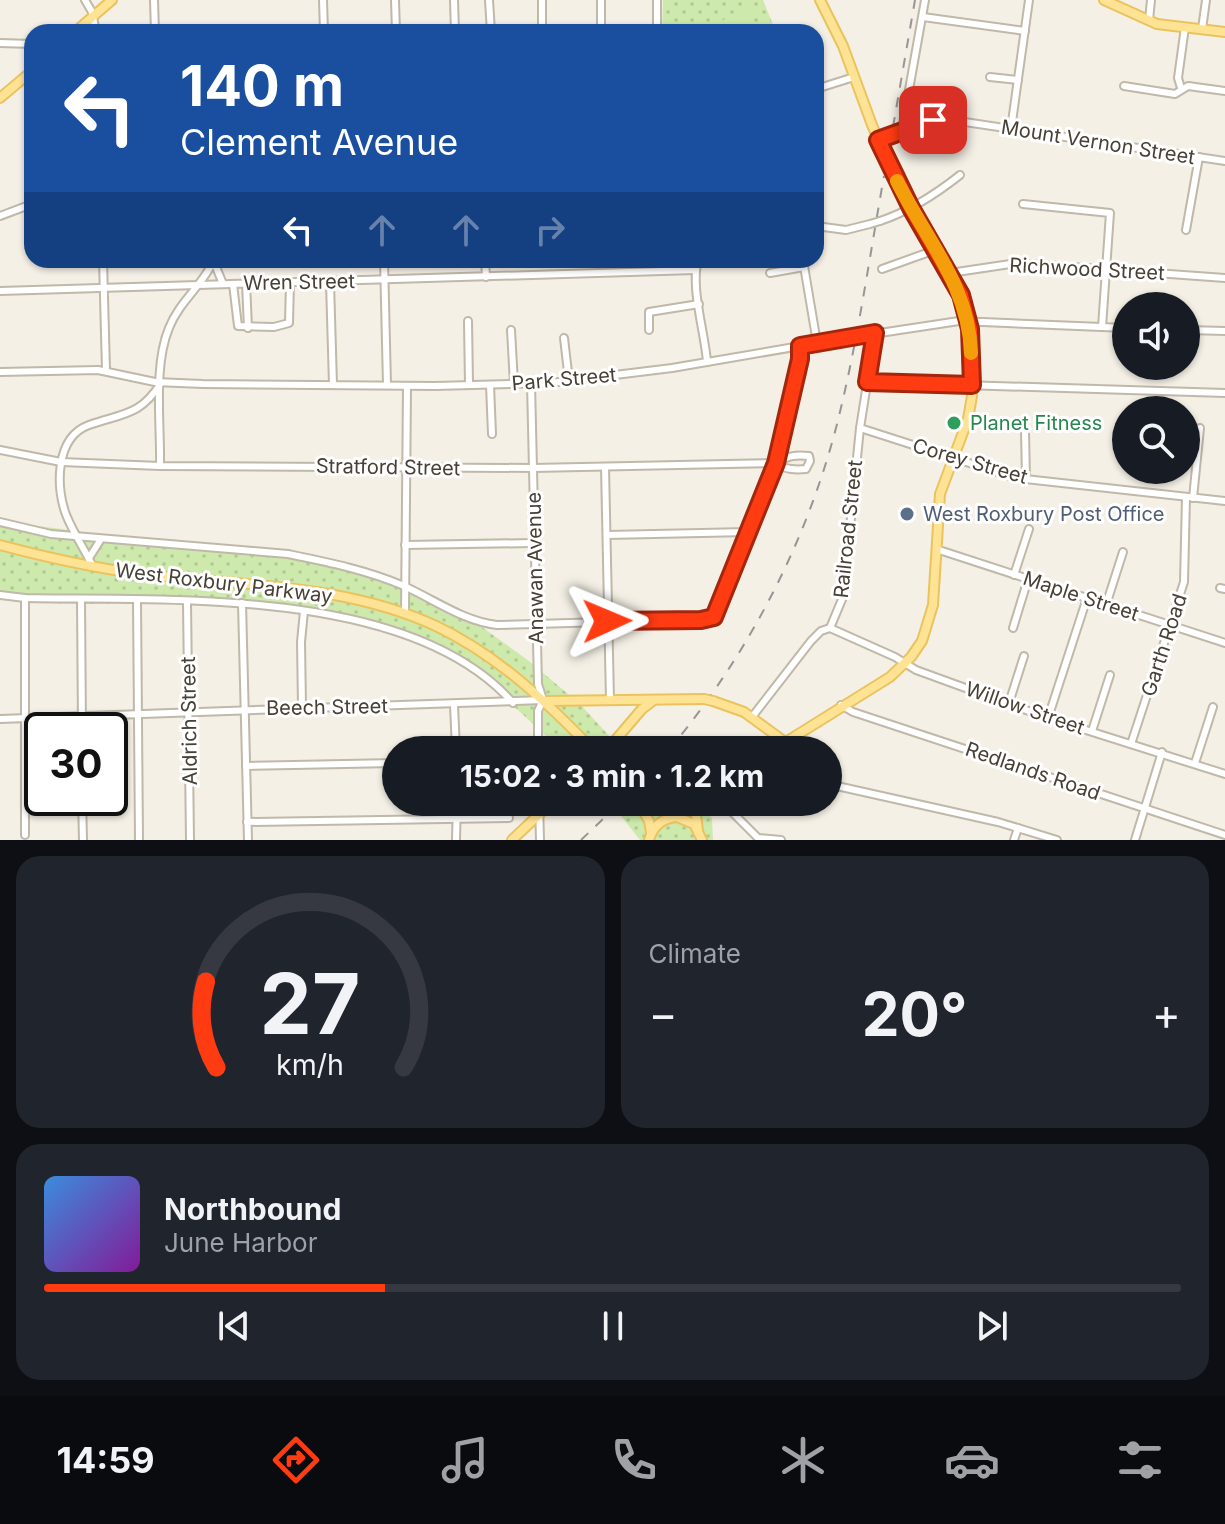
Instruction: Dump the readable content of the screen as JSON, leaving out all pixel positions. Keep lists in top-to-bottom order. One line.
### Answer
{"streets":{"main road":["West Roxbury Parkway","Beech Street"],"street":["Mount Vernon Street","Richwood Street","Wren Street","Park Street","Corey Street","Stratford Street","Railroad Street","Anawan Avenue","Maple Street","Garth Road","Willow Street","Aldrich Street","Redlands Road"]},"crossings":[["Park Street","Anawan Avenue"],["Corey Street","Railroad Street"],["Corey Street","Garth Road"],["Stratford Street","Anawan Avenue"],["Railroad Street","Willow Street"],["Anawan Avenue","West Roxbury Parkway"],["Anawan Avenue","Beech Street"],["West Roxbury Parkway","Beech Street"],["West Roxbury Parkway","Aldrich Street"],["Maple Street","Garth Road"],["Garth Road","Willow Street"],["Beech Street","Aldrich Street"]],"places":["Planet Fitness","West Roxbury Post Office"],"page":{"turn":["140 m","Clement Avenue"],"limit":"30","trip":"15:02 · 3 min · 1.2 km","tile":"Climate","heat":["−","20°","+"],"song":["Northbound","June Harbor"],"tabs":"14:59","gauge":["27","km/h"]}}
